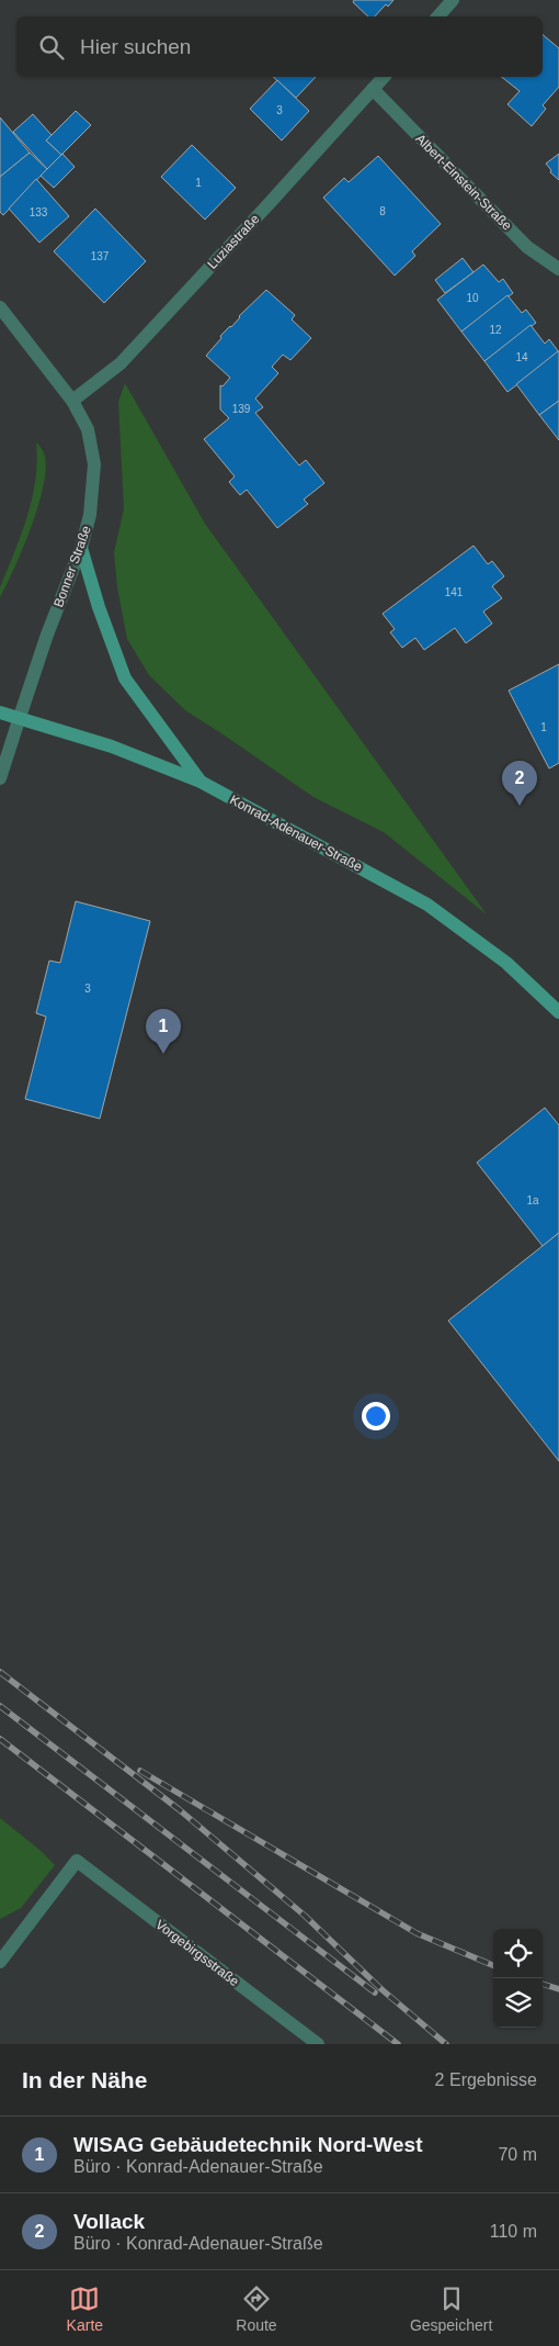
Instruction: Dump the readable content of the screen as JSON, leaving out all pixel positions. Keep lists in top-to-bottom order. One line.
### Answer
{"streets":{"main road":["Konrad-Adenauer-Straße"],"street":["Albert-Einstein-Straße","Luziastraße","Bonner Straße","Vorgebirgsstraße"]},"crossings":[["Albert-Einstein-Straße","Luziastraße"],["Luziastraße","Bonner Straße"],["Bonner Straße","Konrad-Adenauer-Straße"]],"house_numbers":["3","1","8","133","137","10","12","14","139","141","1","3","1a"],"page":{"search":"Hier suchen","pins":["2","1"],"heading":["In der Nähe","2 Ergebnisse"],"list":[{"mark":"1","name":"WISAG Gebäudetechnik Nord-West","note":"Büro · Konrad-Adenauer-Straße","value":"70 m"},{"mark":"2","name":"Vollack","note":"Büro · Konrad-Adenauer-Straße","value":"110 m"}],"nav":["Karte","Route","Gespeichert"]}}
